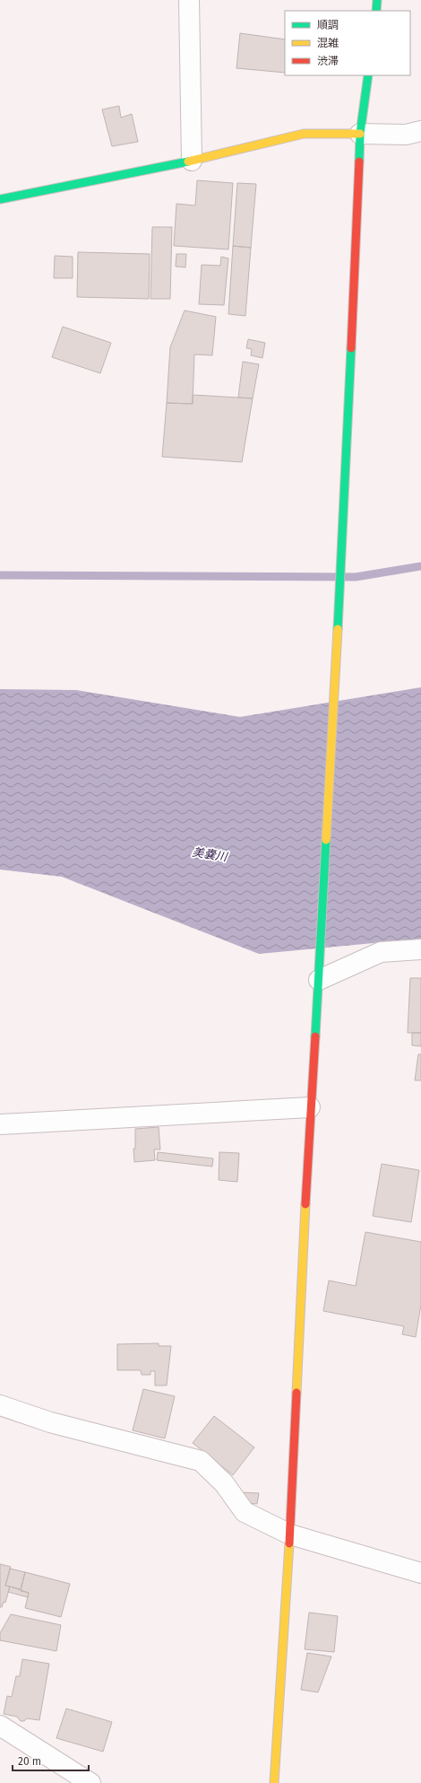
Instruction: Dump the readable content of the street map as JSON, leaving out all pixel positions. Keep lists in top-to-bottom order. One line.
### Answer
{"water":["美嚢川"],"legend":["順調","混雑","渋滞"],"scale_bar":"20 m"}
